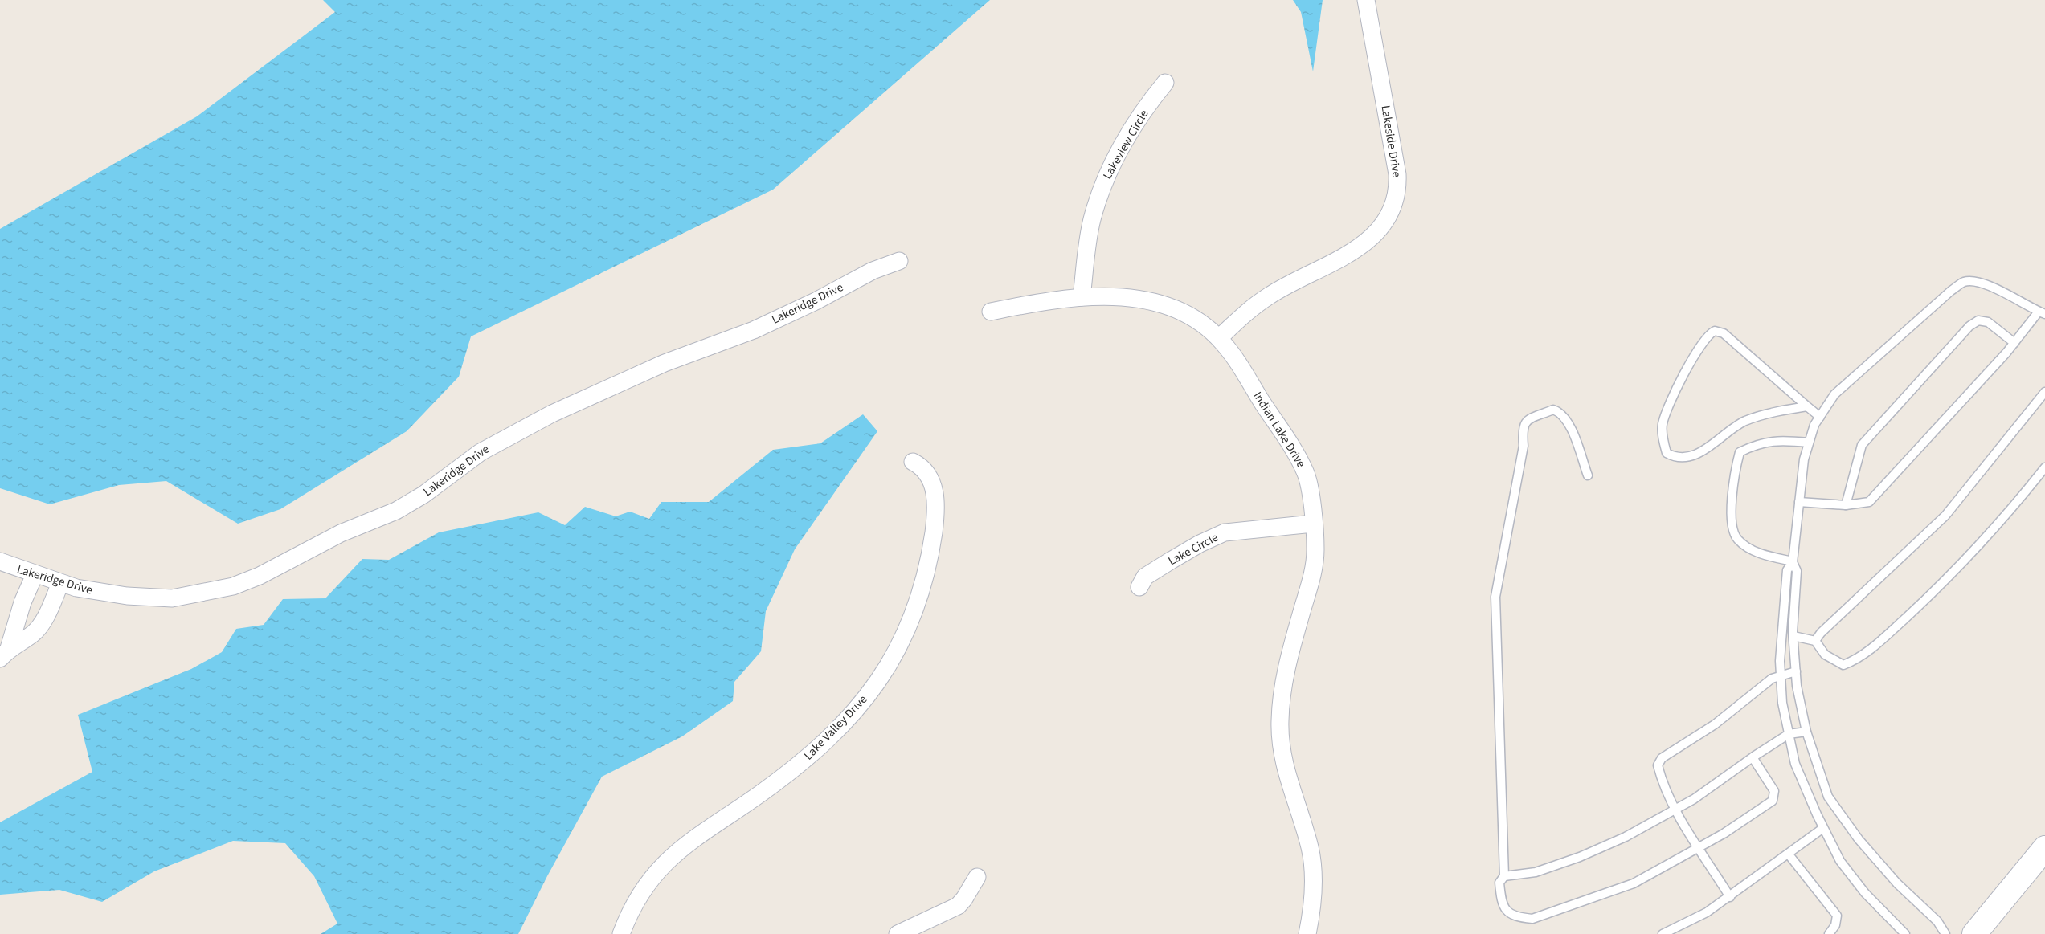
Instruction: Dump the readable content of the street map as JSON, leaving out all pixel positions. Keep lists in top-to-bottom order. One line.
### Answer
{"streets":{"street":["Lakeside Drive","Lakeview Circle","Lakeridge Drive","Indian Lake Drive","Lake Circle","Lake Valley Drive"]},"crossings":[["Lakeside Drive","Indian Lake Drive"],["Lakeview Circle","Indian Lake Drive"],["Indian Lake Drive","Lake Circle"]]}
